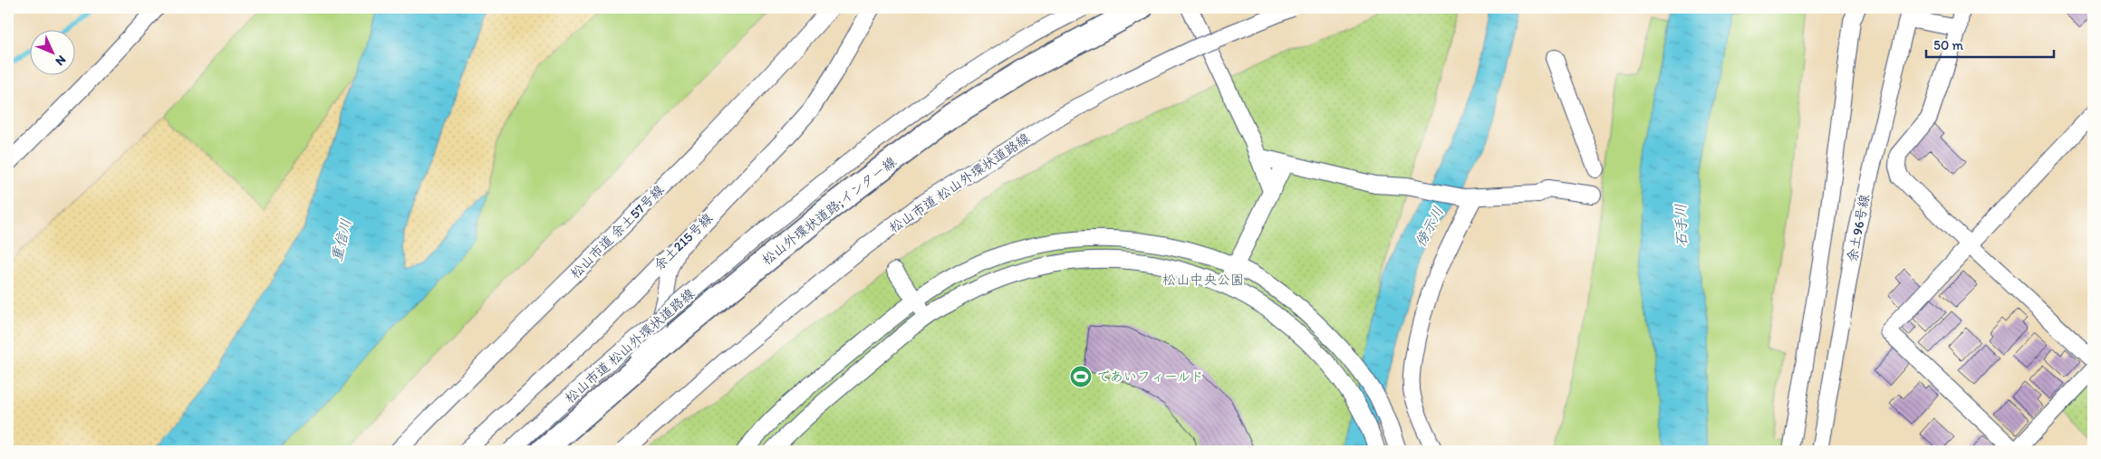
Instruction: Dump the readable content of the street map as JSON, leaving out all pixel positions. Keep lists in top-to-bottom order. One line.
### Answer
{"streets":{"highway":["松山外環状道路;インター線"],"street":["松山市道 松山外環状道路線","余土96号線","松山市道 余土57号線","余土215号線"]},"water":["石手川","傍示川","重信川"],"parks":["松山中央公園"],"places":{"sports":["であいフィールド"]},"scale_bar":"50 m","north":"bottom right"}
